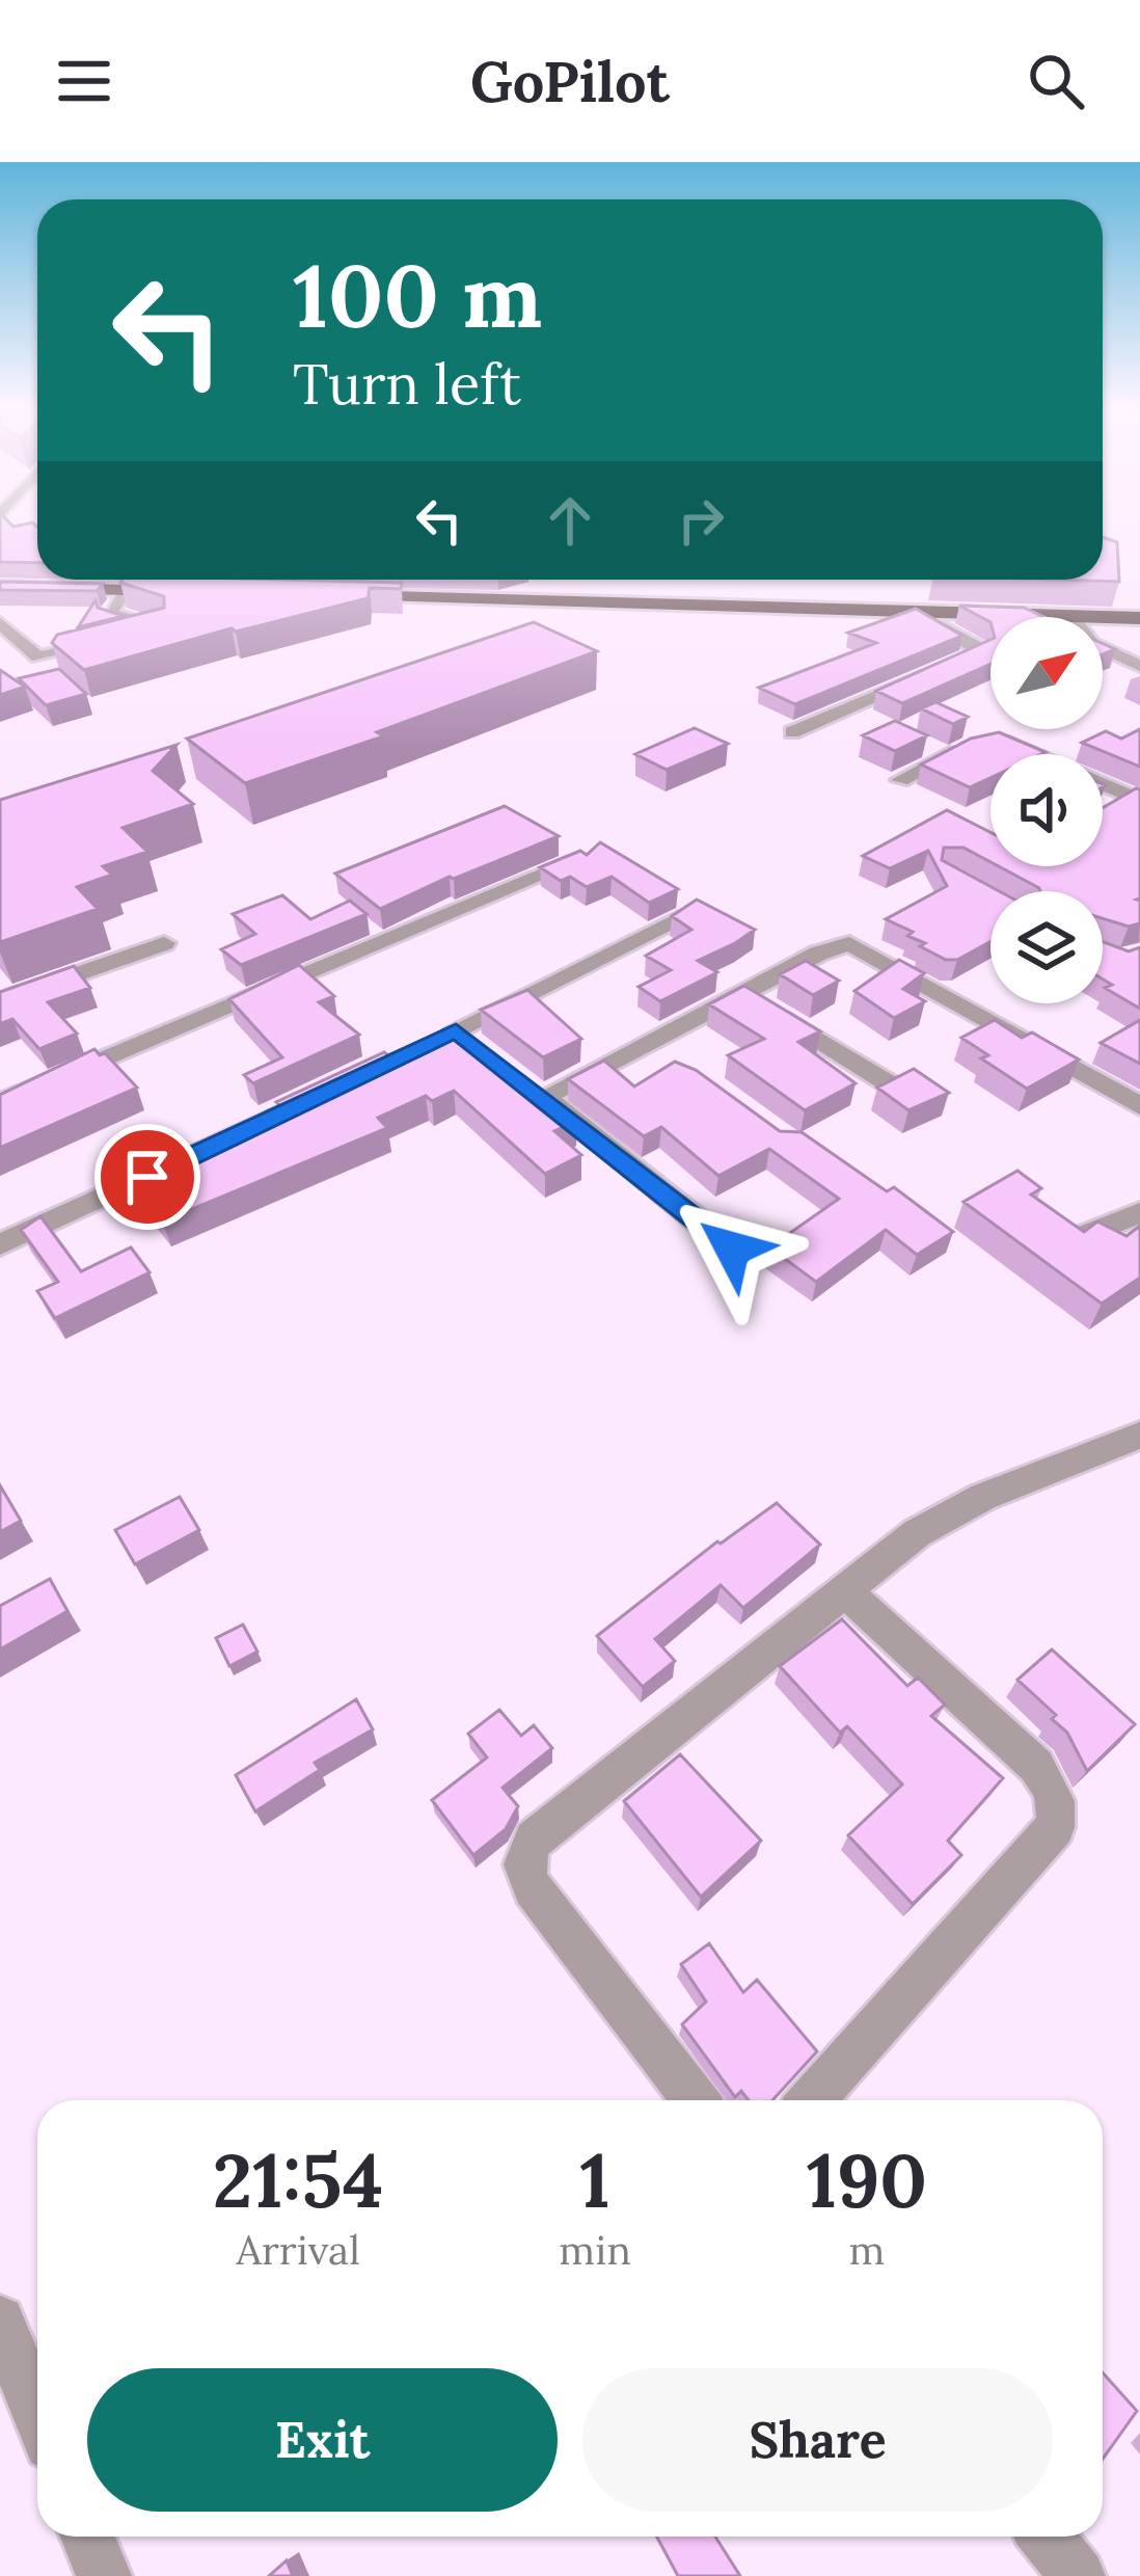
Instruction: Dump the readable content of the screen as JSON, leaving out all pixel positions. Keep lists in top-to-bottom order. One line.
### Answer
{"north":"top right","page":{"header":"GoPilot","turn":["100 m","Turn left"],"eta":["21:54","Arrival","1","min","190","m"],"buttons":["Exit","Share"]}}
